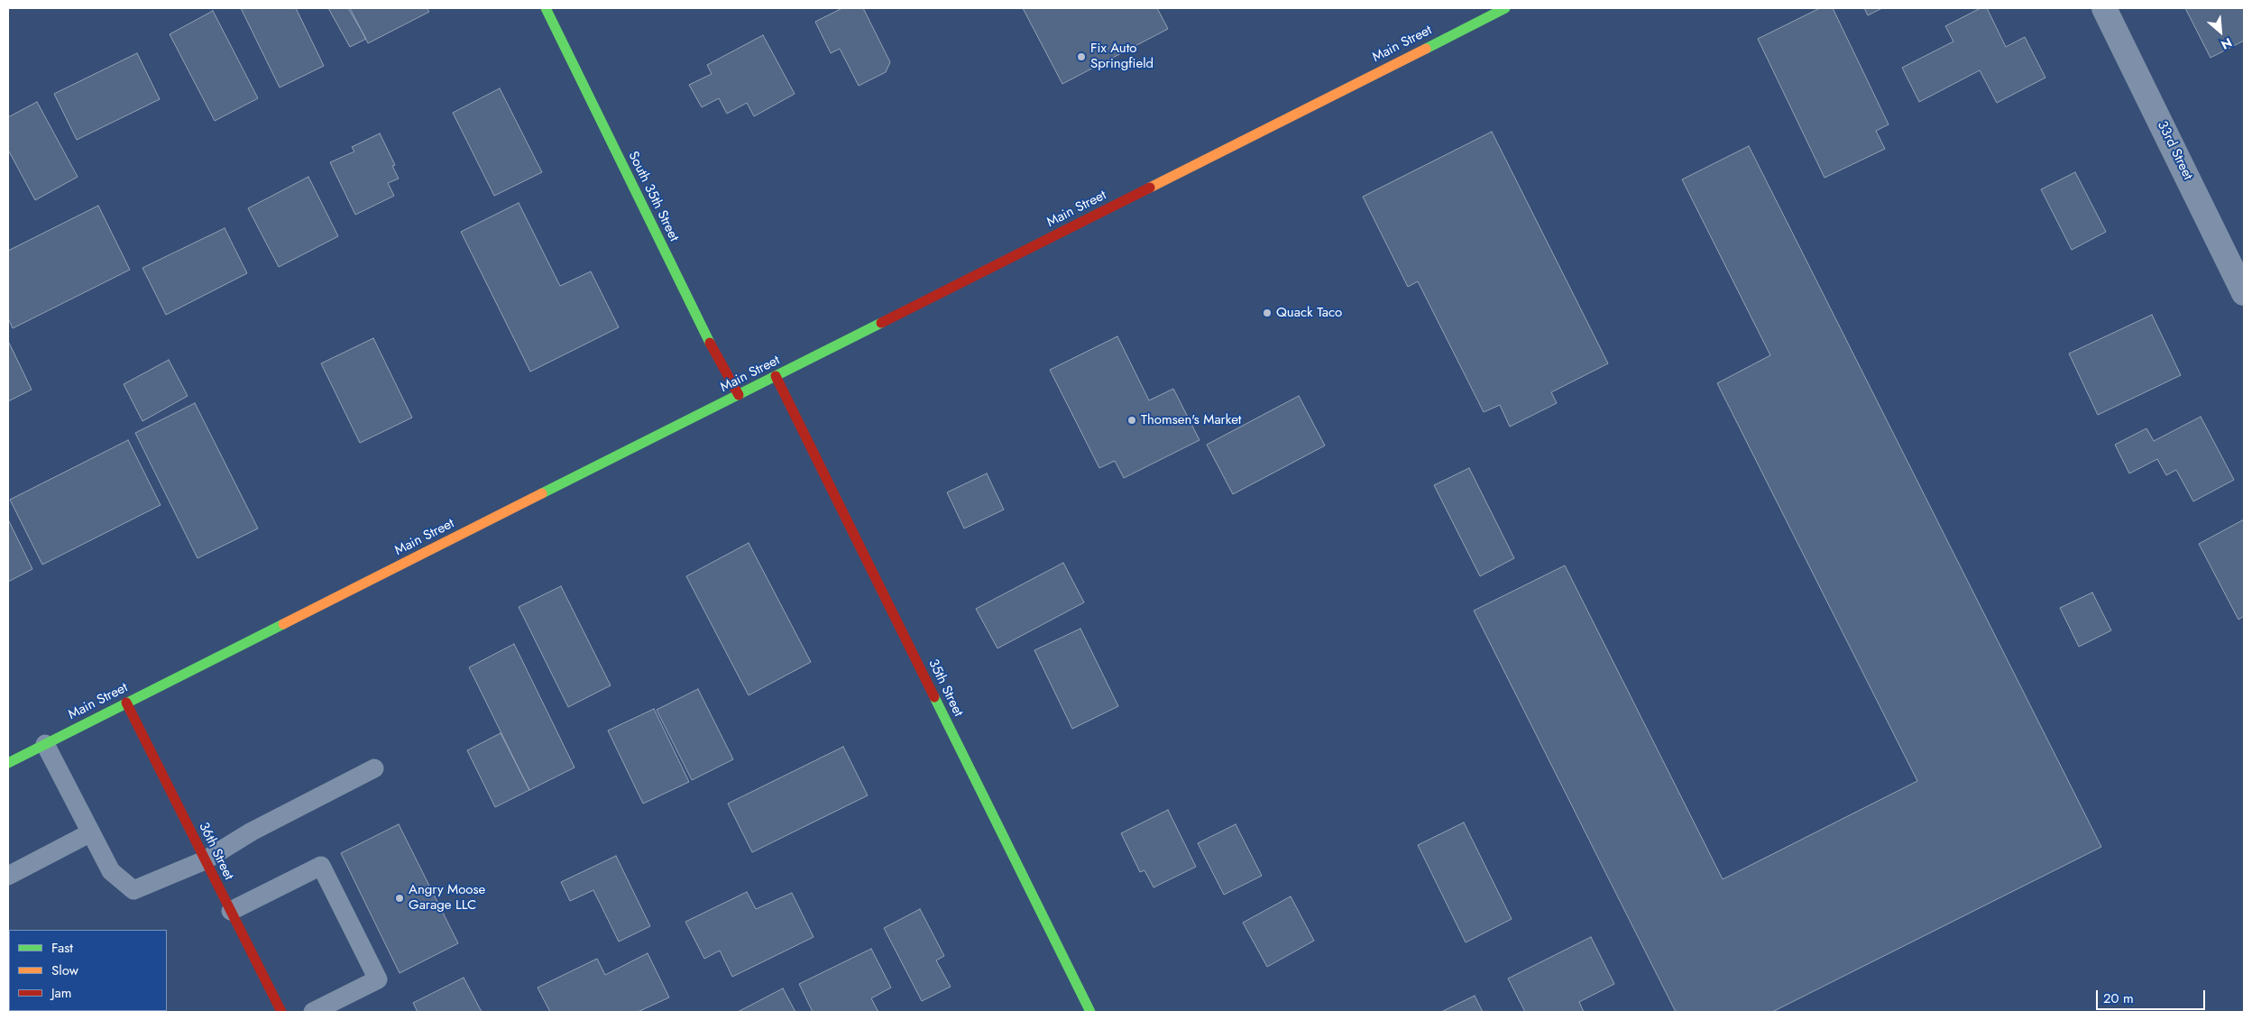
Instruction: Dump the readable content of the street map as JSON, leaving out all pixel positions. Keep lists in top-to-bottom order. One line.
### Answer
{"streets":{"main road":["Main Street","South 35th Street","35th Street","36th Street"],"street":["33rd Street"]},"crossings":[["Main Street","South 35th Street"],["Main Street","35th Street"],["Main Street","36th Street"]],"places":["Fix Auto Springfield","Quack Taco","Thomsen's Market","Angry Moose Garage LLC"],"legend":["Fast","Slow","Jam"],"scale_bar":"20 m","north":"bottom right"}
